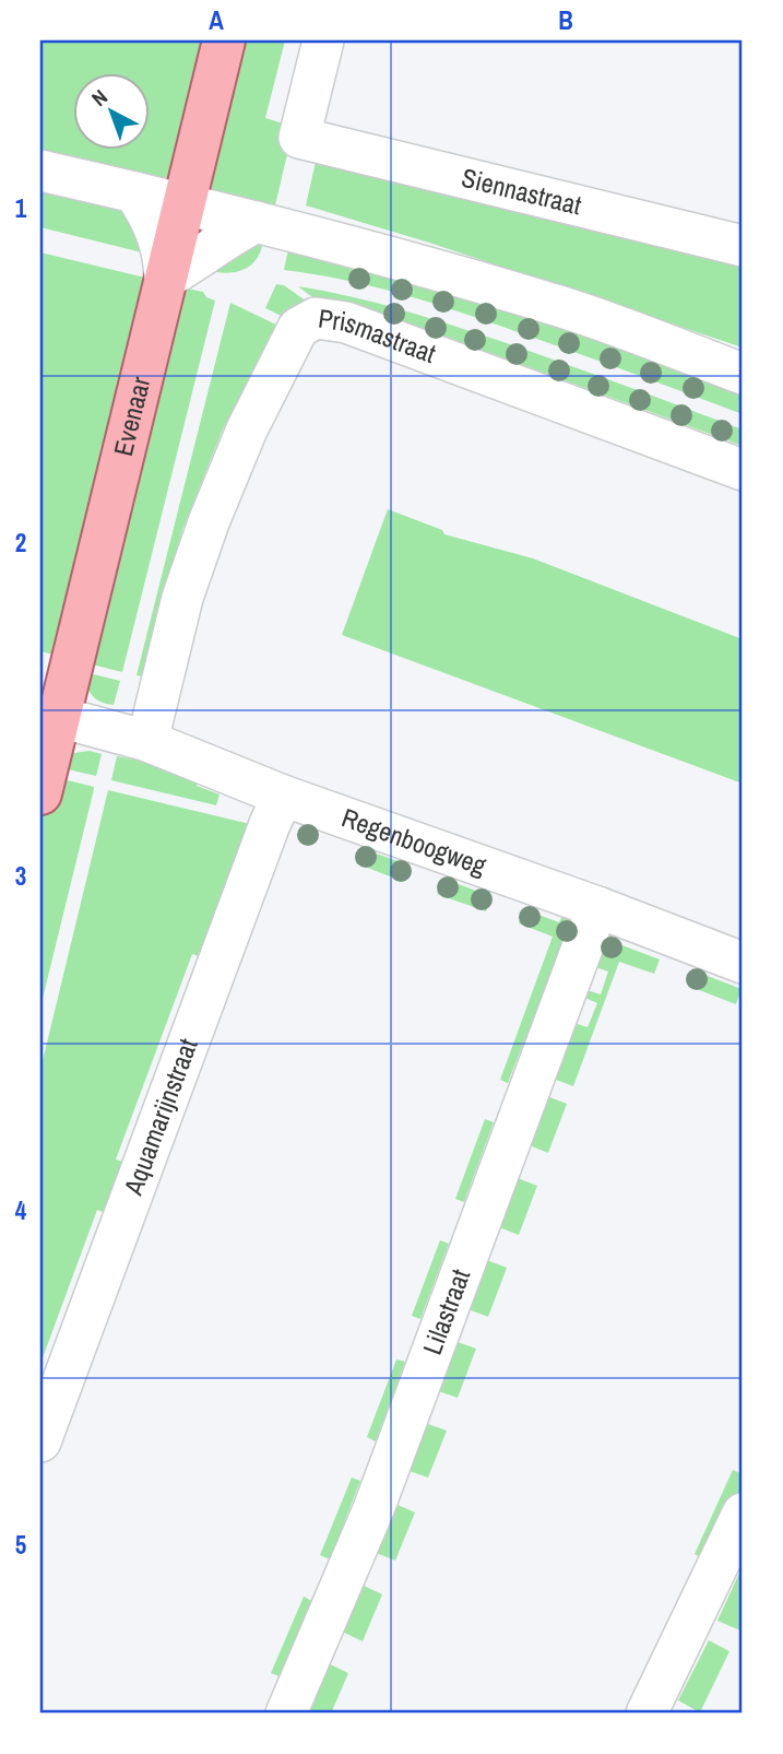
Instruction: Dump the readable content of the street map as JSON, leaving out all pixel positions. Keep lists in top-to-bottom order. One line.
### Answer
{"streets":{"main road":["Evenaar"],"street":["Siennastraat","Prismastraat","Regenboogweg","Aquamarijnstraat","Lilastraat"]},"crossings":[["Prismastraat","Regenboogweg"],["Evenaar","Regenboogweg"],["Regenboogweg","Aquamarijnstraat"],["Regenboogweg","Lilastraat"]],"north":"top left","grid":{"columns":["A","B"],"rows":["1","2","3","4","5"]}}
